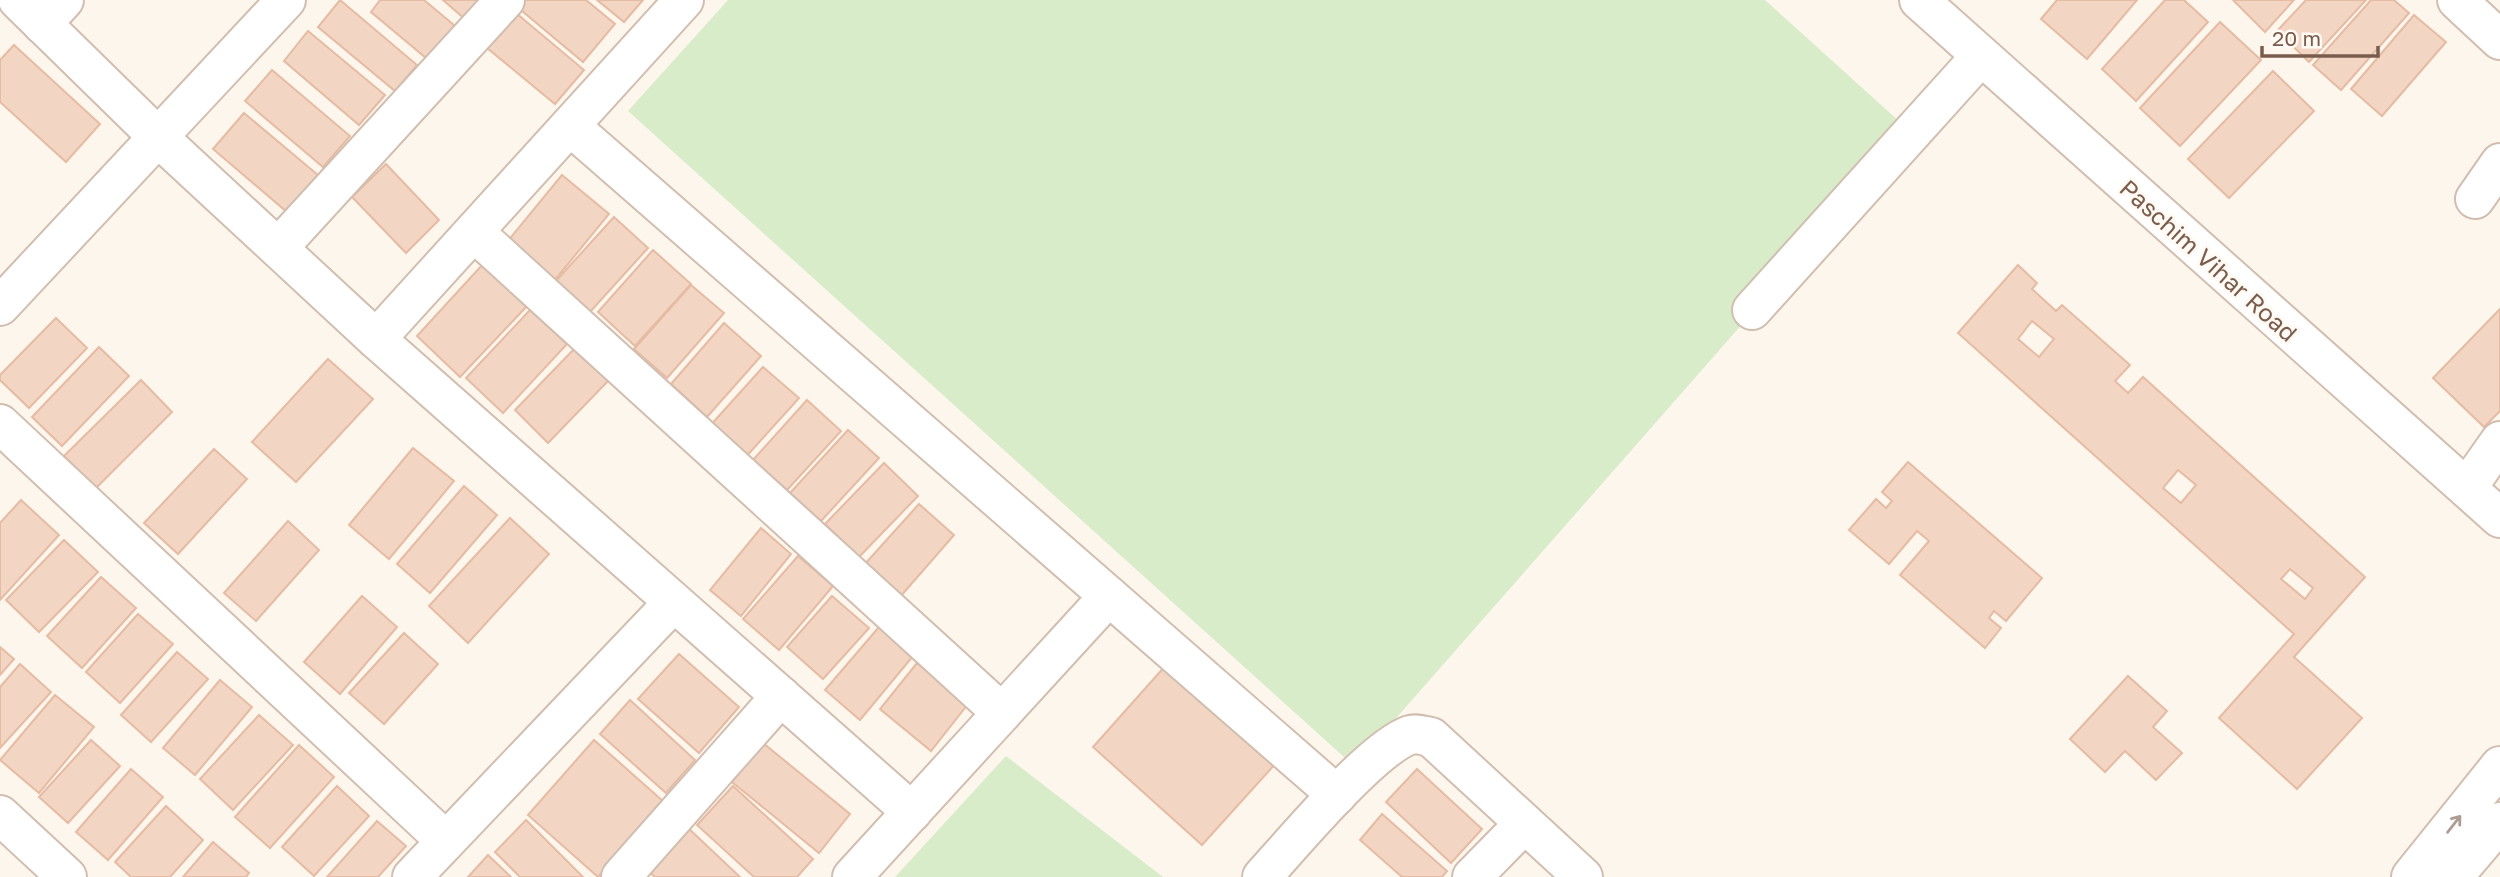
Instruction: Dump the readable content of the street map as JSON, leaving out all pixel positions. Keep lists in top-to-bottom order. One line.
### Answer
{"streets":{"street":["Paschim Vihar Road"]},"scale_bar":"20 m"}
